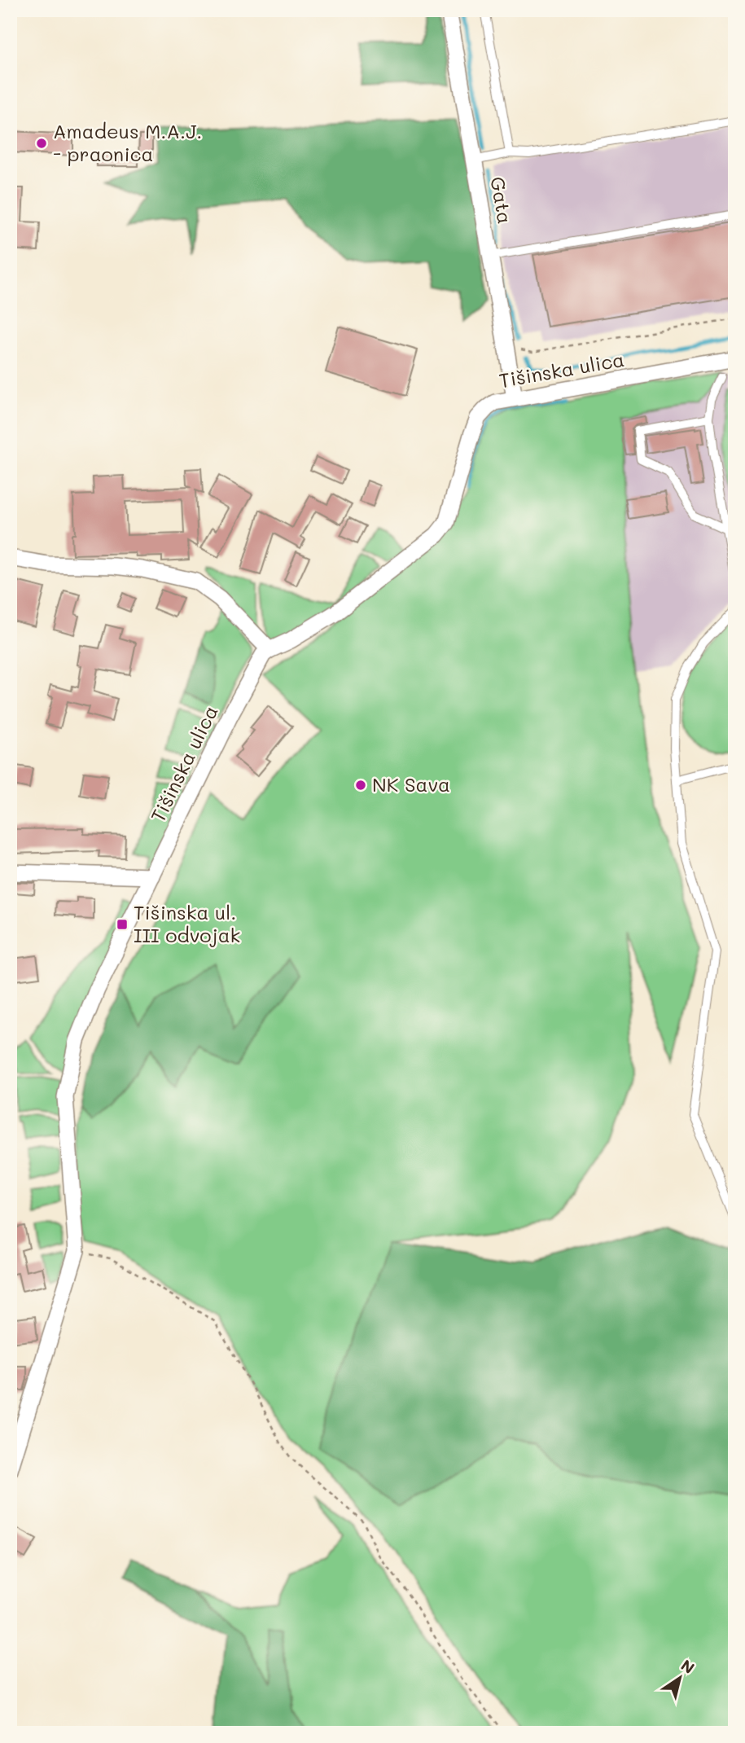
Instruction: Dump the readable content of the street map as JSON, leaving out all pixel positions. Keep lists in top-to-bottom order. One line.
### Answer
{"streets":{"street":["Gata","Tišinska ulica"]},"crossings":[["Gata","Tišinska ulica"]],"places":{"other":["Amadeus M.A.J. - praonica","NK Sava"],"transit":["Tišinska ul. III odvojak"]},"north":"top right"}
